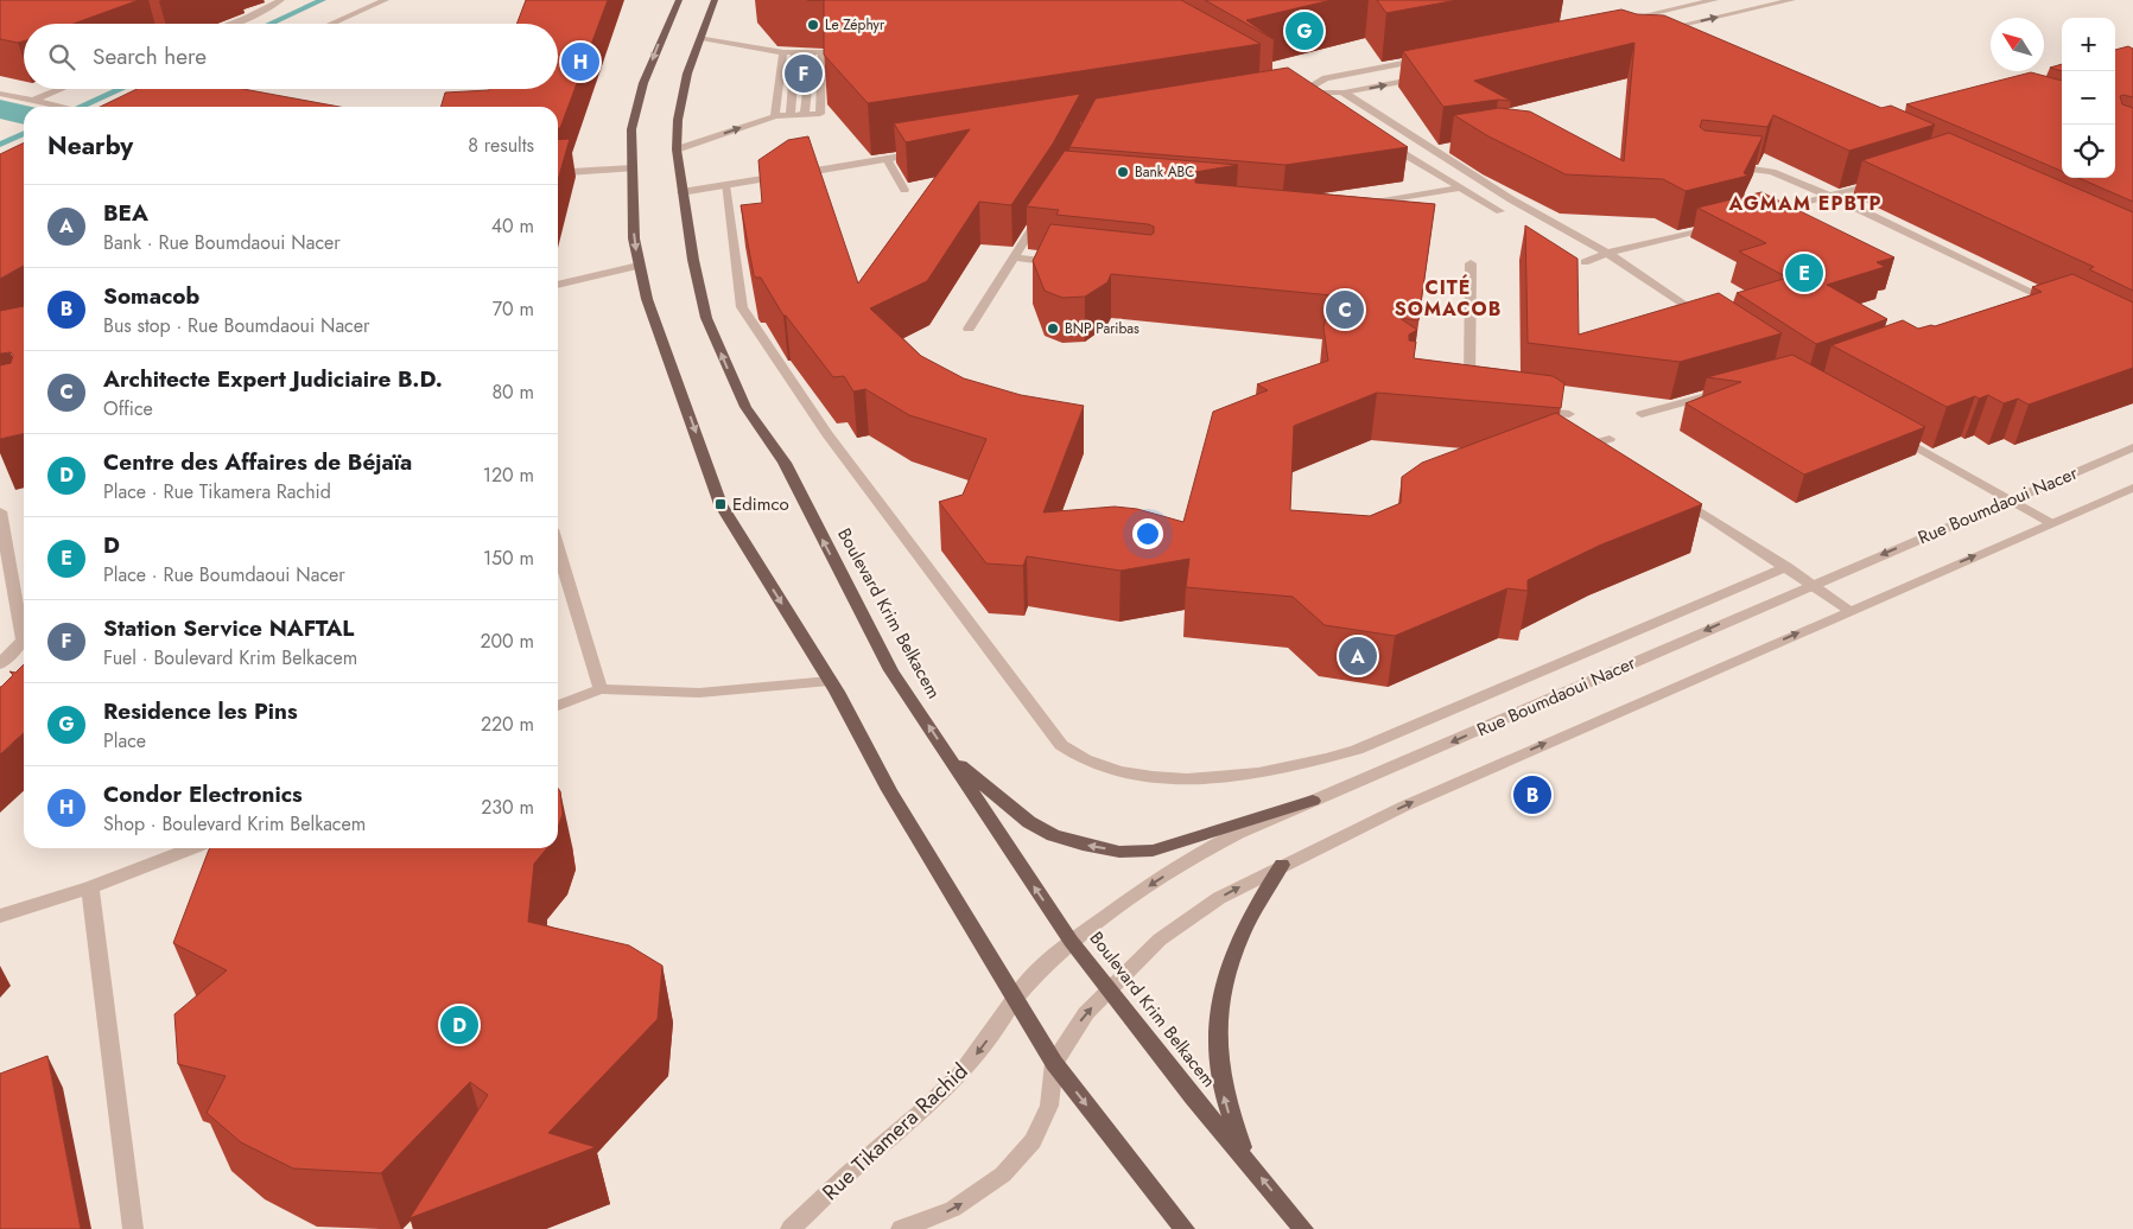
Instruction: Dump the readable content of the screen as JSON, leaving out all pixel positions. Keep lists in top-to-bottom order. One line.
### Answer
{"streets":{"main road":["Boulevard Krim Belkacem"],"street":["Rue Boumdaoui Nacer","Rue Tikamera Rachid"]},"crossings":[["Rue Boumdaoui Nacer","Boulevard Krim Belkacem"],["Rue Boumdaoui Nacer","Rue Tikamera Rachid"]],"districts":["AGMAM EPBTP","CITÉ SOMACOB"],"places":{"other":["Le Zéphyr","Bank ABC","BNP Paribas"],"transit":["Edimco"]},"north":"top left","page":{"pins":["G","H","F","E","C","A","B","D"],"map_buttons":["+","−"],"search":"Search here","heading":["Nearby","8 results"],"list":[{"mark":"A","name":"BEA","note":"Bank · Rue Boumdaoui Nacer","value":"40 m"},{"mark":"B","name":"Somacob","note":"Bus stop · Rue Boumdaoui Nacer","value":"70 m"},{"mark":"C","name":"Architecte Expert Judiciaire B.D.","note":"Office","value":"80 m"},{"mark":"D","name":"Centre des Affaires de Béjaïa","note":"Place · Rue Tikamera Rachid","value":"120 m"},{"mark":"E","name":"D","note":"Place · Rue Boumdaoui Nacer","value":"150 m"},{"mark":"F","name":"Station Service NAFTAL","note":"Fuel · Boulevard Krim Belkacem","value":"200 m"},{"mark":"G","name":"Residence les Pins","note":"Place","value":"220 m"},{"mark":"H","name":"Condor Electronics","note":"Shop · Boulevard Krim Belkacem","value":"230 m"}]}}
